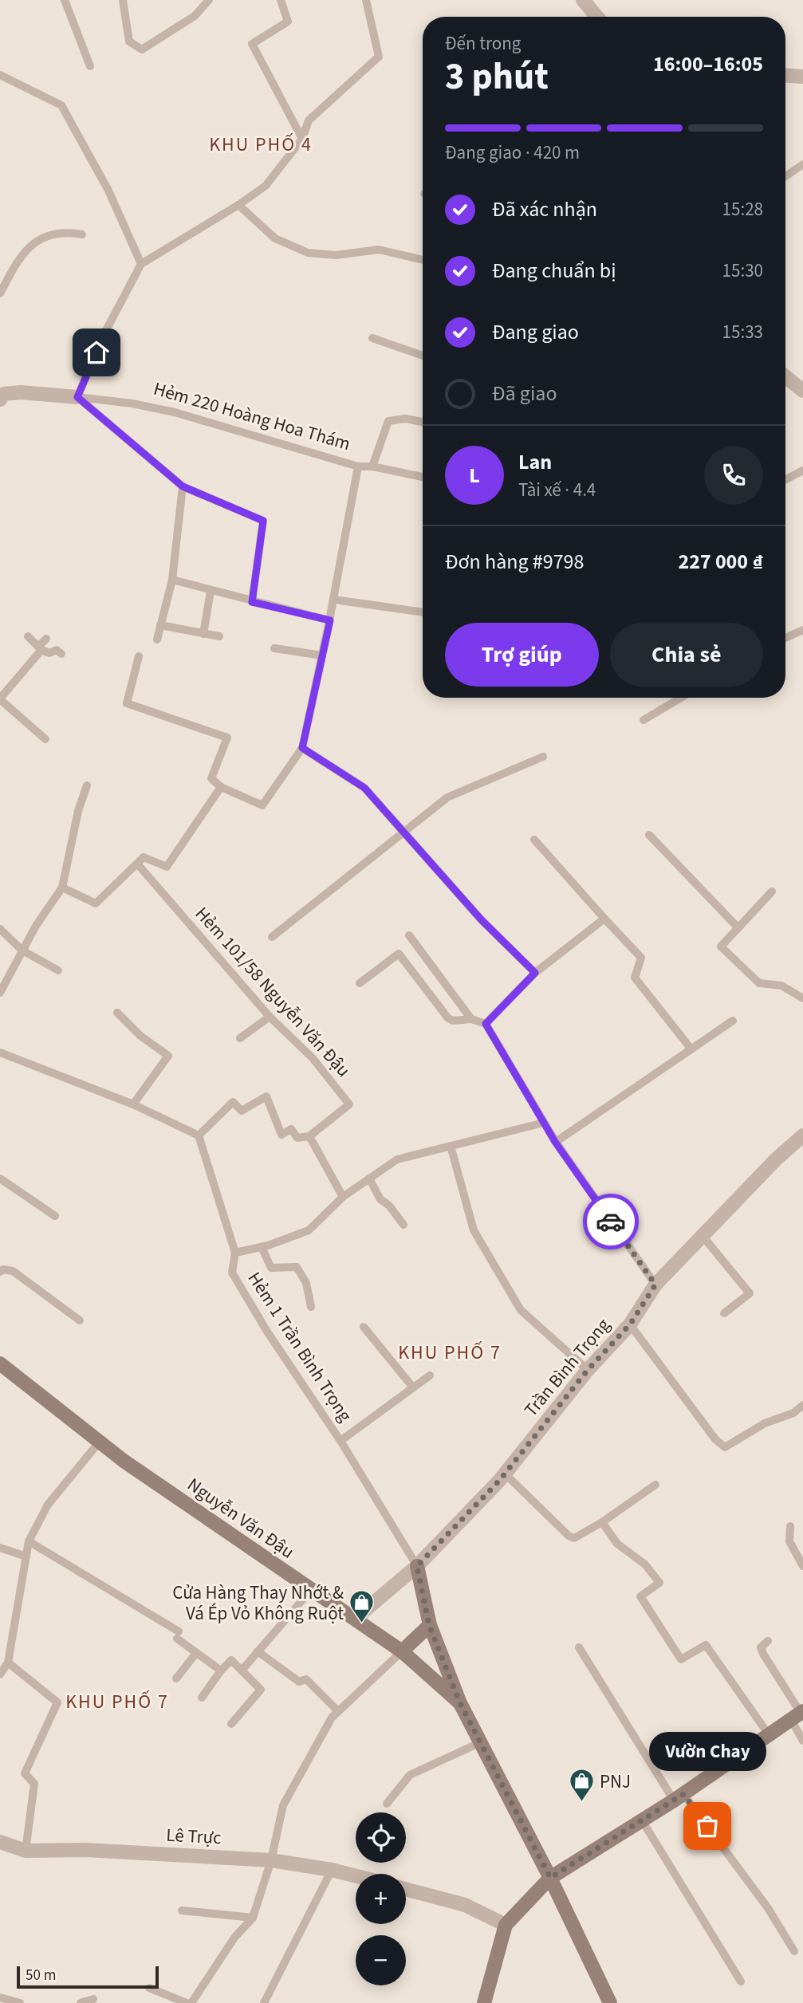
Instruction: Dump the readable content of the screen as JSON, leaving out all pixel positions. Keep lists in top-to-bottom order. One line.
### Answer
{"streets":{"street":["Hẻm 220 Hoàng Hoa Thám","Trần Bình Trọng","Nguyễn Văn Đậu","Lê Trực"],"lane":["Hẻm 101/58 Nguyễn Văn Đậu","Hẻm 1 Trần Bình Trọng"]},"crossings":[["Hẻm 1 Trần Bình Trọng","Trần Bình Trọng"],["Hẻm 1 Trần Bình Trọng","Nguyễn Văn Đậu"],["Trần Bình Trọng","Nguyễn Văn Đậu"]],"districts":["KHU PHỐ 4","KHU PHỐ 7","KHU PHỐ 7"],"places":{"shop":["Cửa Hàng Thay Nhớt & Vá Ép Vỏ Không Ruột","PNJ"],"other":["Vườn Chay"]},"scale_bar":"50 m","page":{"heading":["3 phút","Đến trong","16:00–16:05"],"panel":["Lan","Tài xế · 4.4","Đơn hàng #9798","227 000 ₫"],"bar":"Đang giao · 420 m","list":[["Đã xác nhận","15:28"],["Đang chuẩn bị","15:30"],["Đang giao","15:33"],"Đã giao"],"round":"L","buttons":["Trợ giúp","Chia sẻ"],"bubble":"Vườn Chay","map_buttons":["+","−"],"scale":"50 m"}}
